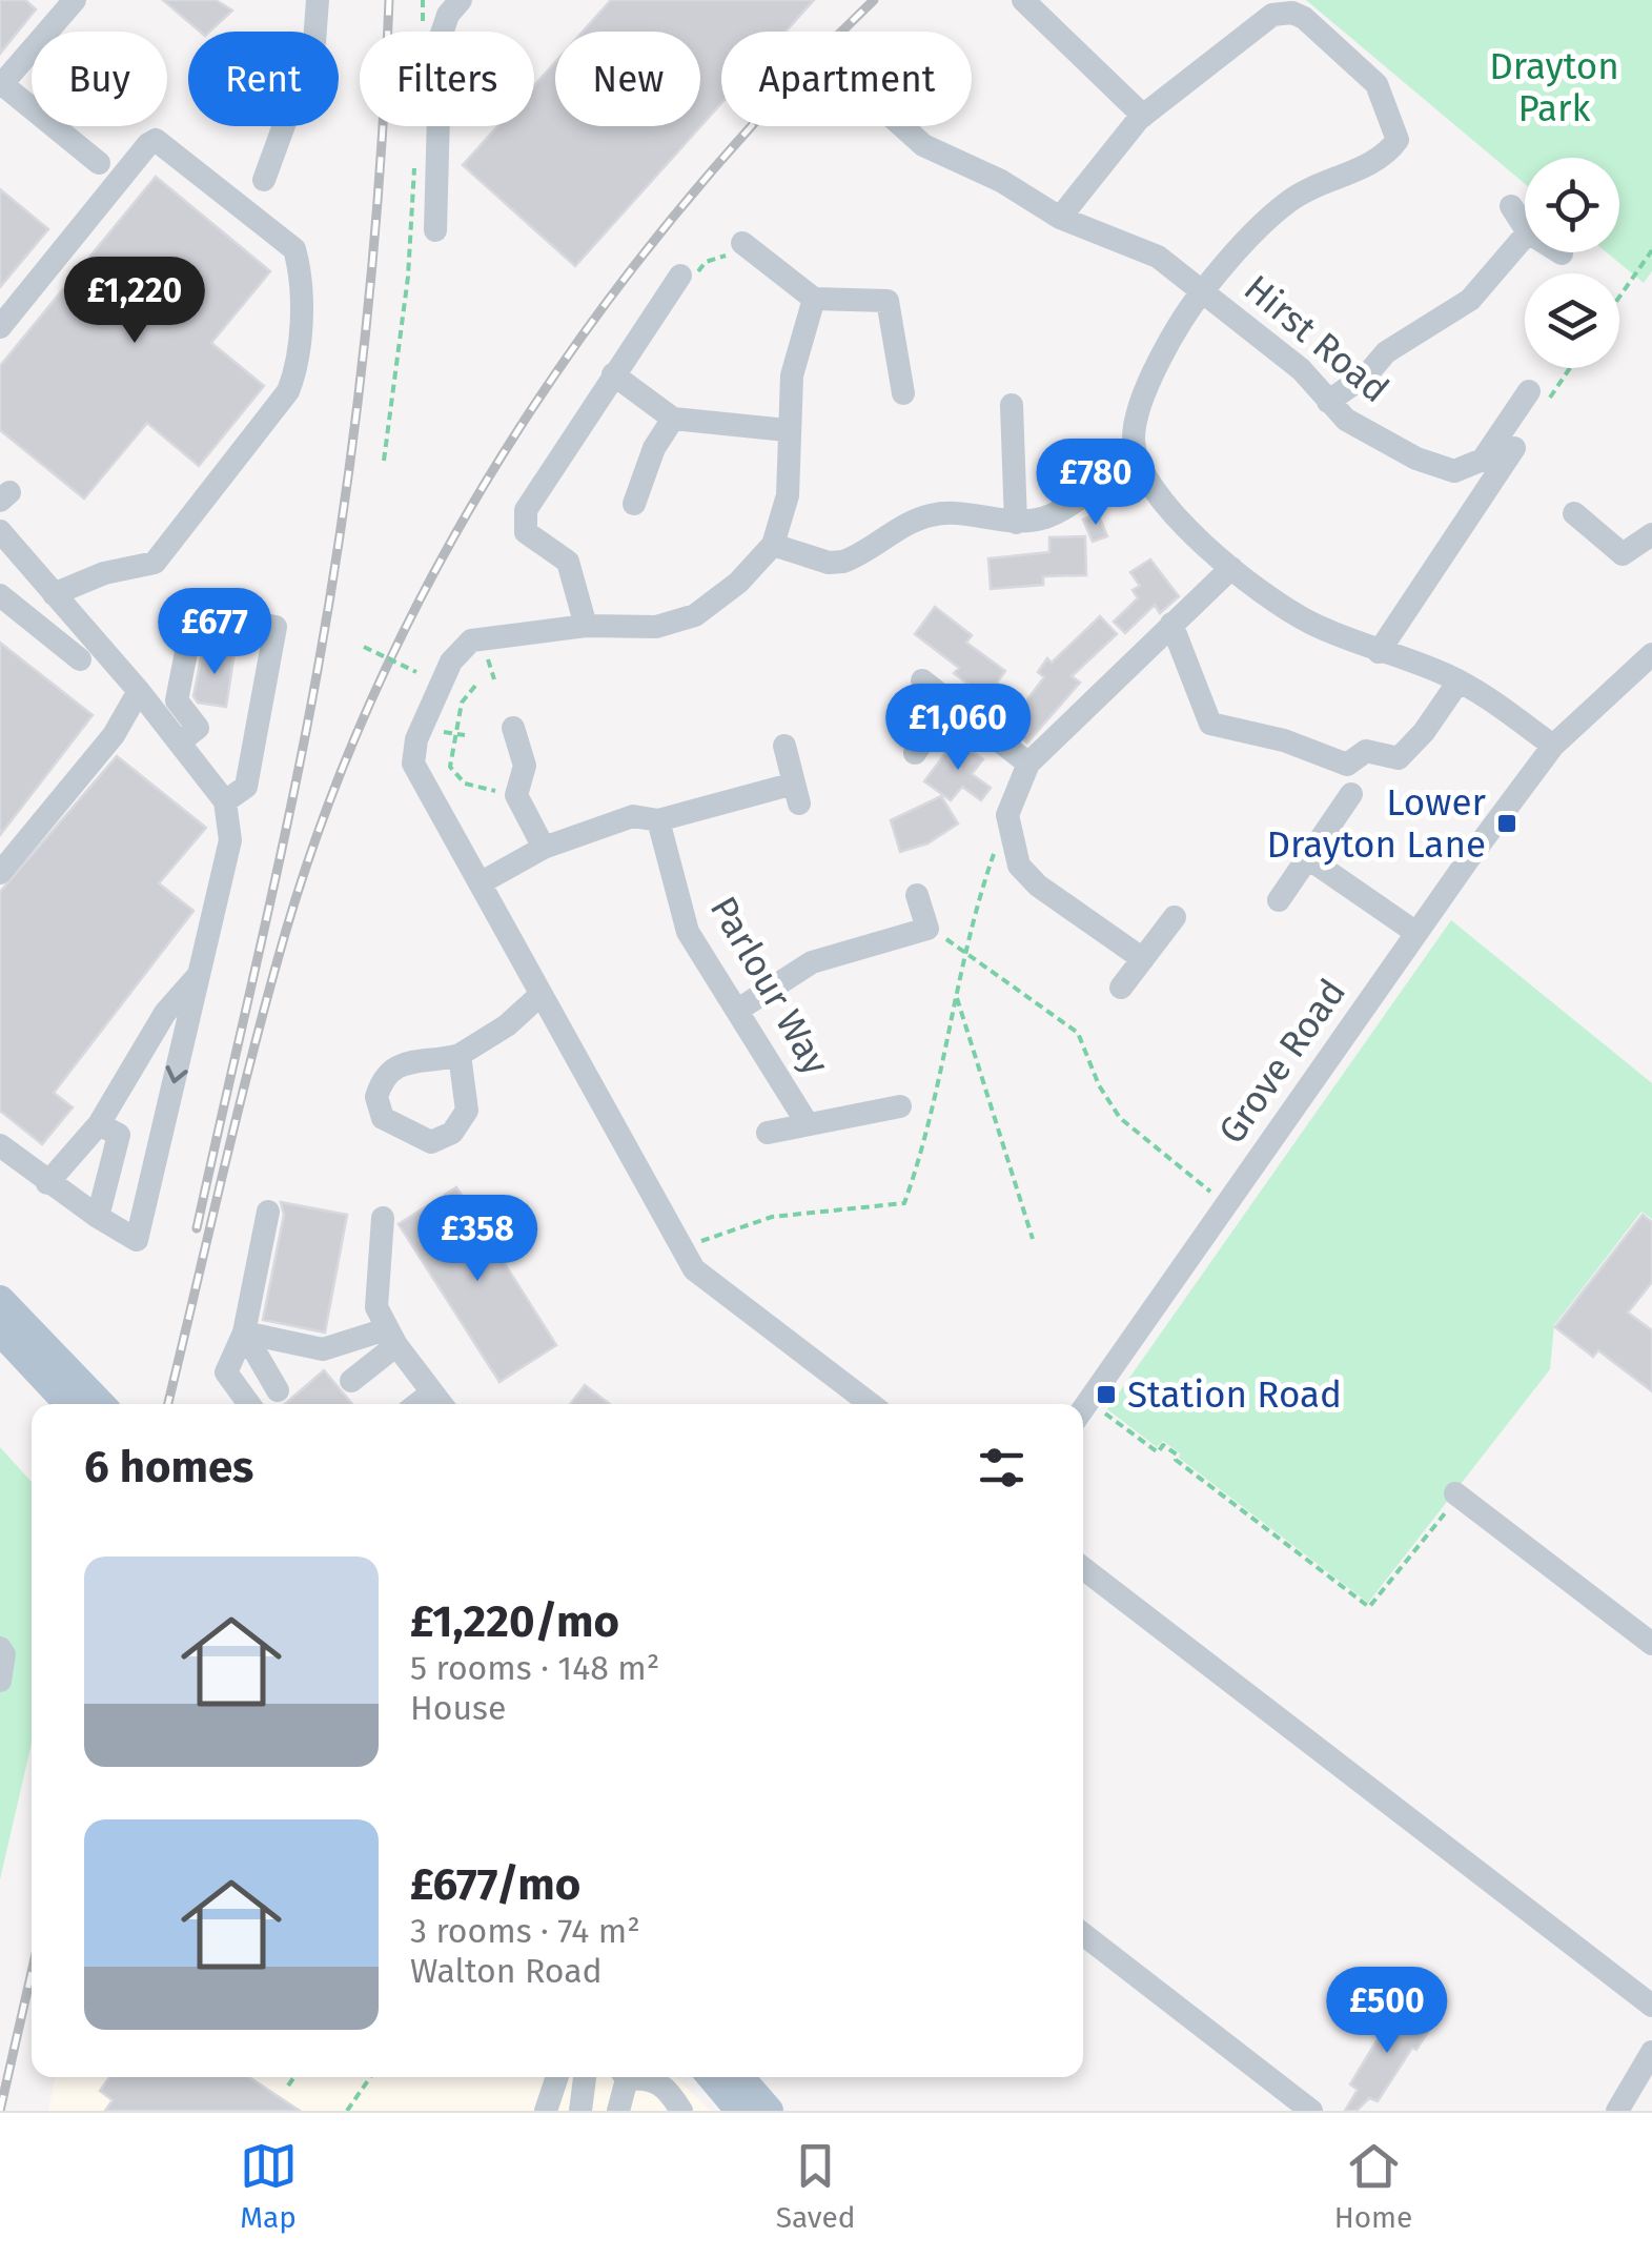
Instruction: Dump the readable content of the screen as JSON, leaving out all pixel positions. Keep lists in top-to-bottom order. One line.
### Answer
{"streets":{"street":["Hirst Road","Parlour Way","Grove Road"]},"parks":["Drayton Park"],"places":{"transit":["Lower Drayton Lane","Station Road"]},"page":{"chip":["Buy","Rent","Filters","New","Apartment"],"price":["£1,220","£780","£677","£1,060","£358","£500"],"heading":"6 homes","list":[{"name":"£1,220/mo","note":"5 rooms · 148 m² · House"},{"name":"£677/mo","note":"3 rooms · 74 m² · Walton Road"}],"tabs":["Map","Saved","Home"]}}
